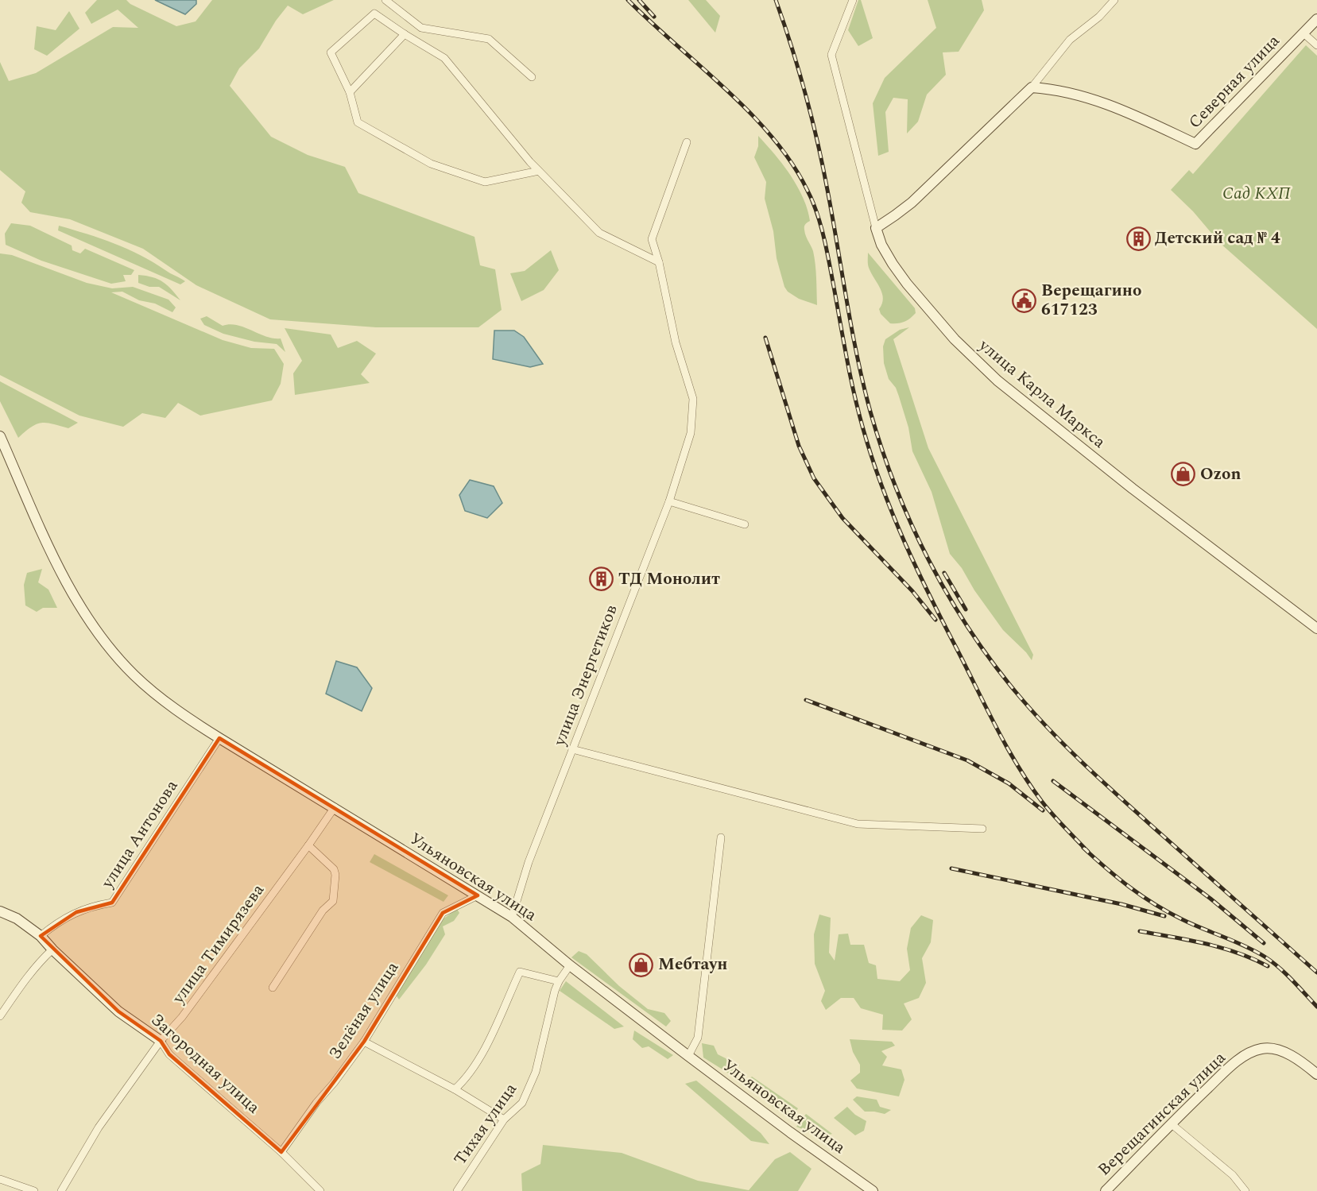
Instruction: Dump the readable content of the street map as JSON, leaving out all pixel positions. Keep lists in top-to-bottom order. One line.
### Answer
{"streets":{"main road":["Северная улица","улица Карла Маркса","Ульяновская улица","Загородная улица","Верещагинская улица"],"street":["улица Энергетиков","улица Антонова","улица Тимирязева","Зелёная улица","Тихая улица"]},"crossings":[["улица Энергетиков","Ульяновская улица"],["улица Антонова","Ульяновская улица"],["улица Антонова","Загородная улица"],["Ульяновская улица","улица Тимирязева"],["Ульяновская улица","Зелёная улица"],["Ульяновская улица","Тихая улица"],["улица Тимирязева","Загородная улица"],["Зелёная улица","Загородная улица"]],"parks":["Сад КХП"],"places":{"building":["Детский сад № 4","ТД Монолит"],"public building":["Верещагино 617123"],"shop":["Ozon","Мебтаун"]}}
